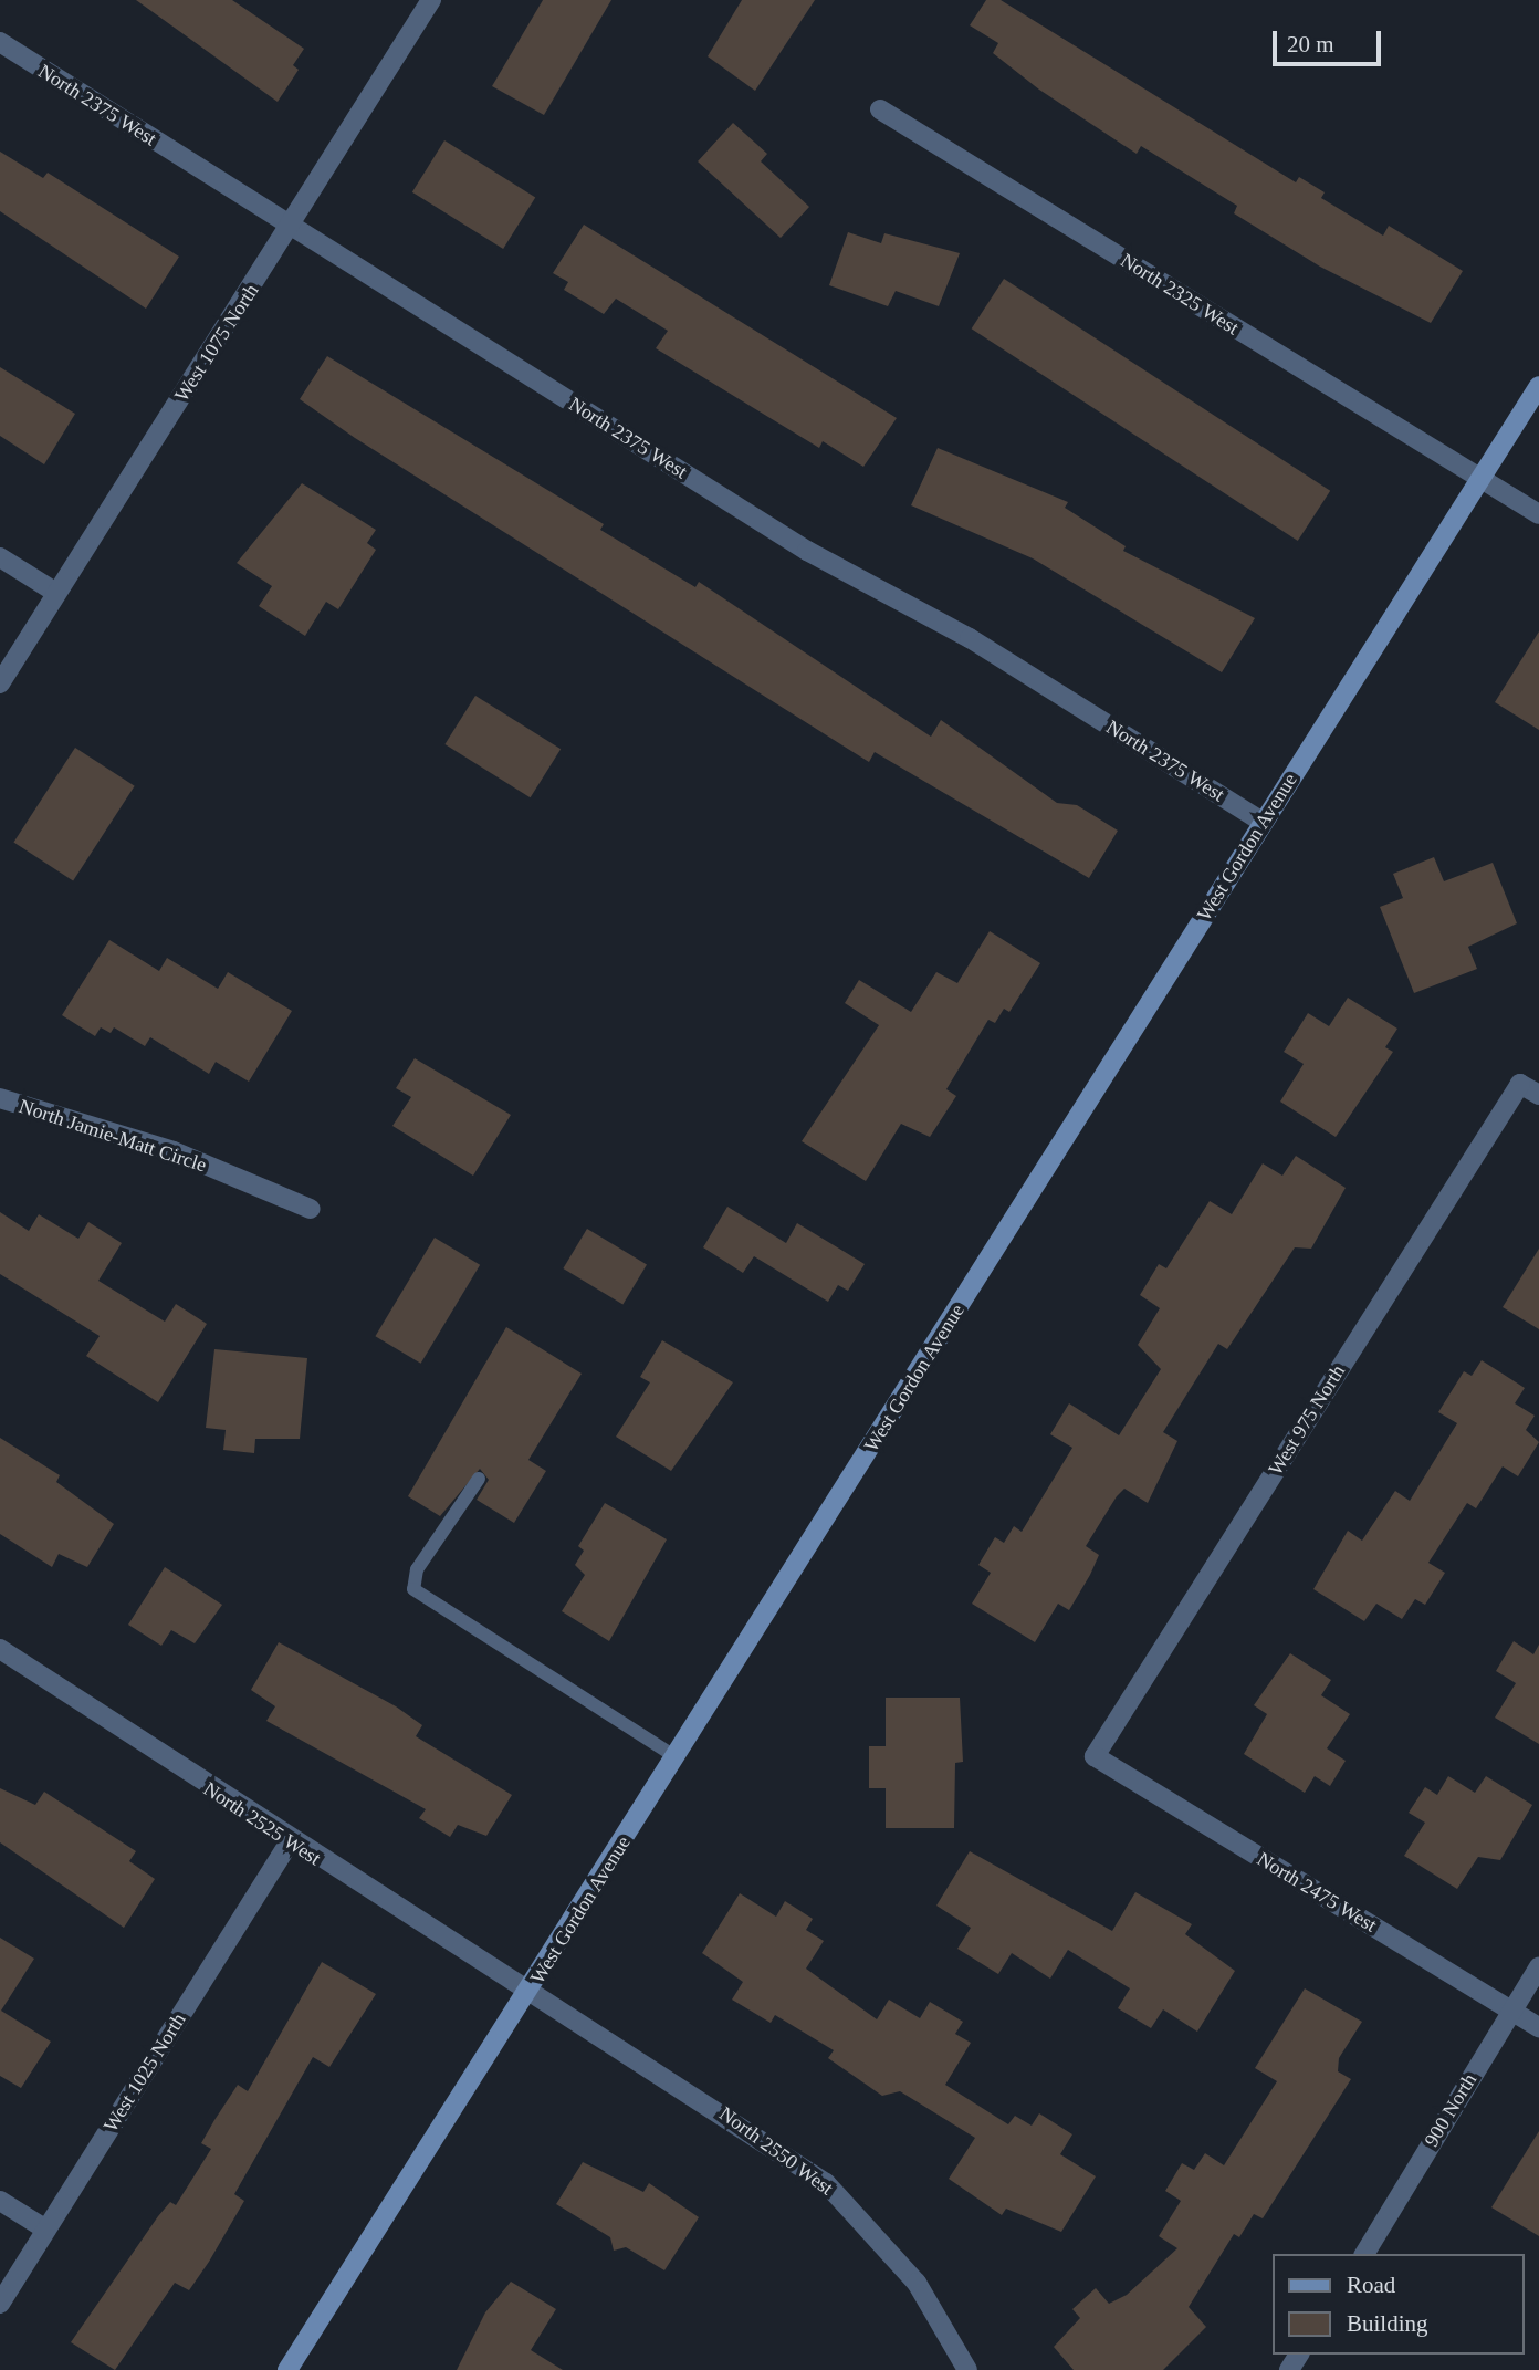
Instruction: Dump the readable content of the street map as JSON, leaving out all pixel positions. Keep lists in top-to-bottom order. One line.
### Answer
{"streets":{"main road":["West Gordon Avenue"],"street":["North 2375 West","North 2325 West","West 1075 North","North Jamie-Matt Circle","West 975 North","North 2525 West","North 2475 West","West 1025 North","900 North","North 2550 West"]},"crossings":[["North 2375 West","West 1075 North"],["North 2375 West","West Gordon Avenue"],["North 2325 West","West Gordon Avenue"],["West Gordon Avenue","North 2525 West"],["West Gordon Avenue","North 2550 West"],["West 975 North","North 2475 West"],["North 2525 West","West 1025 North"],["North 2525 West","North 2550 West"],["North 2475 West","900 North"]],"legend":["Road","Building"],"scale_bar":"20 m"}
